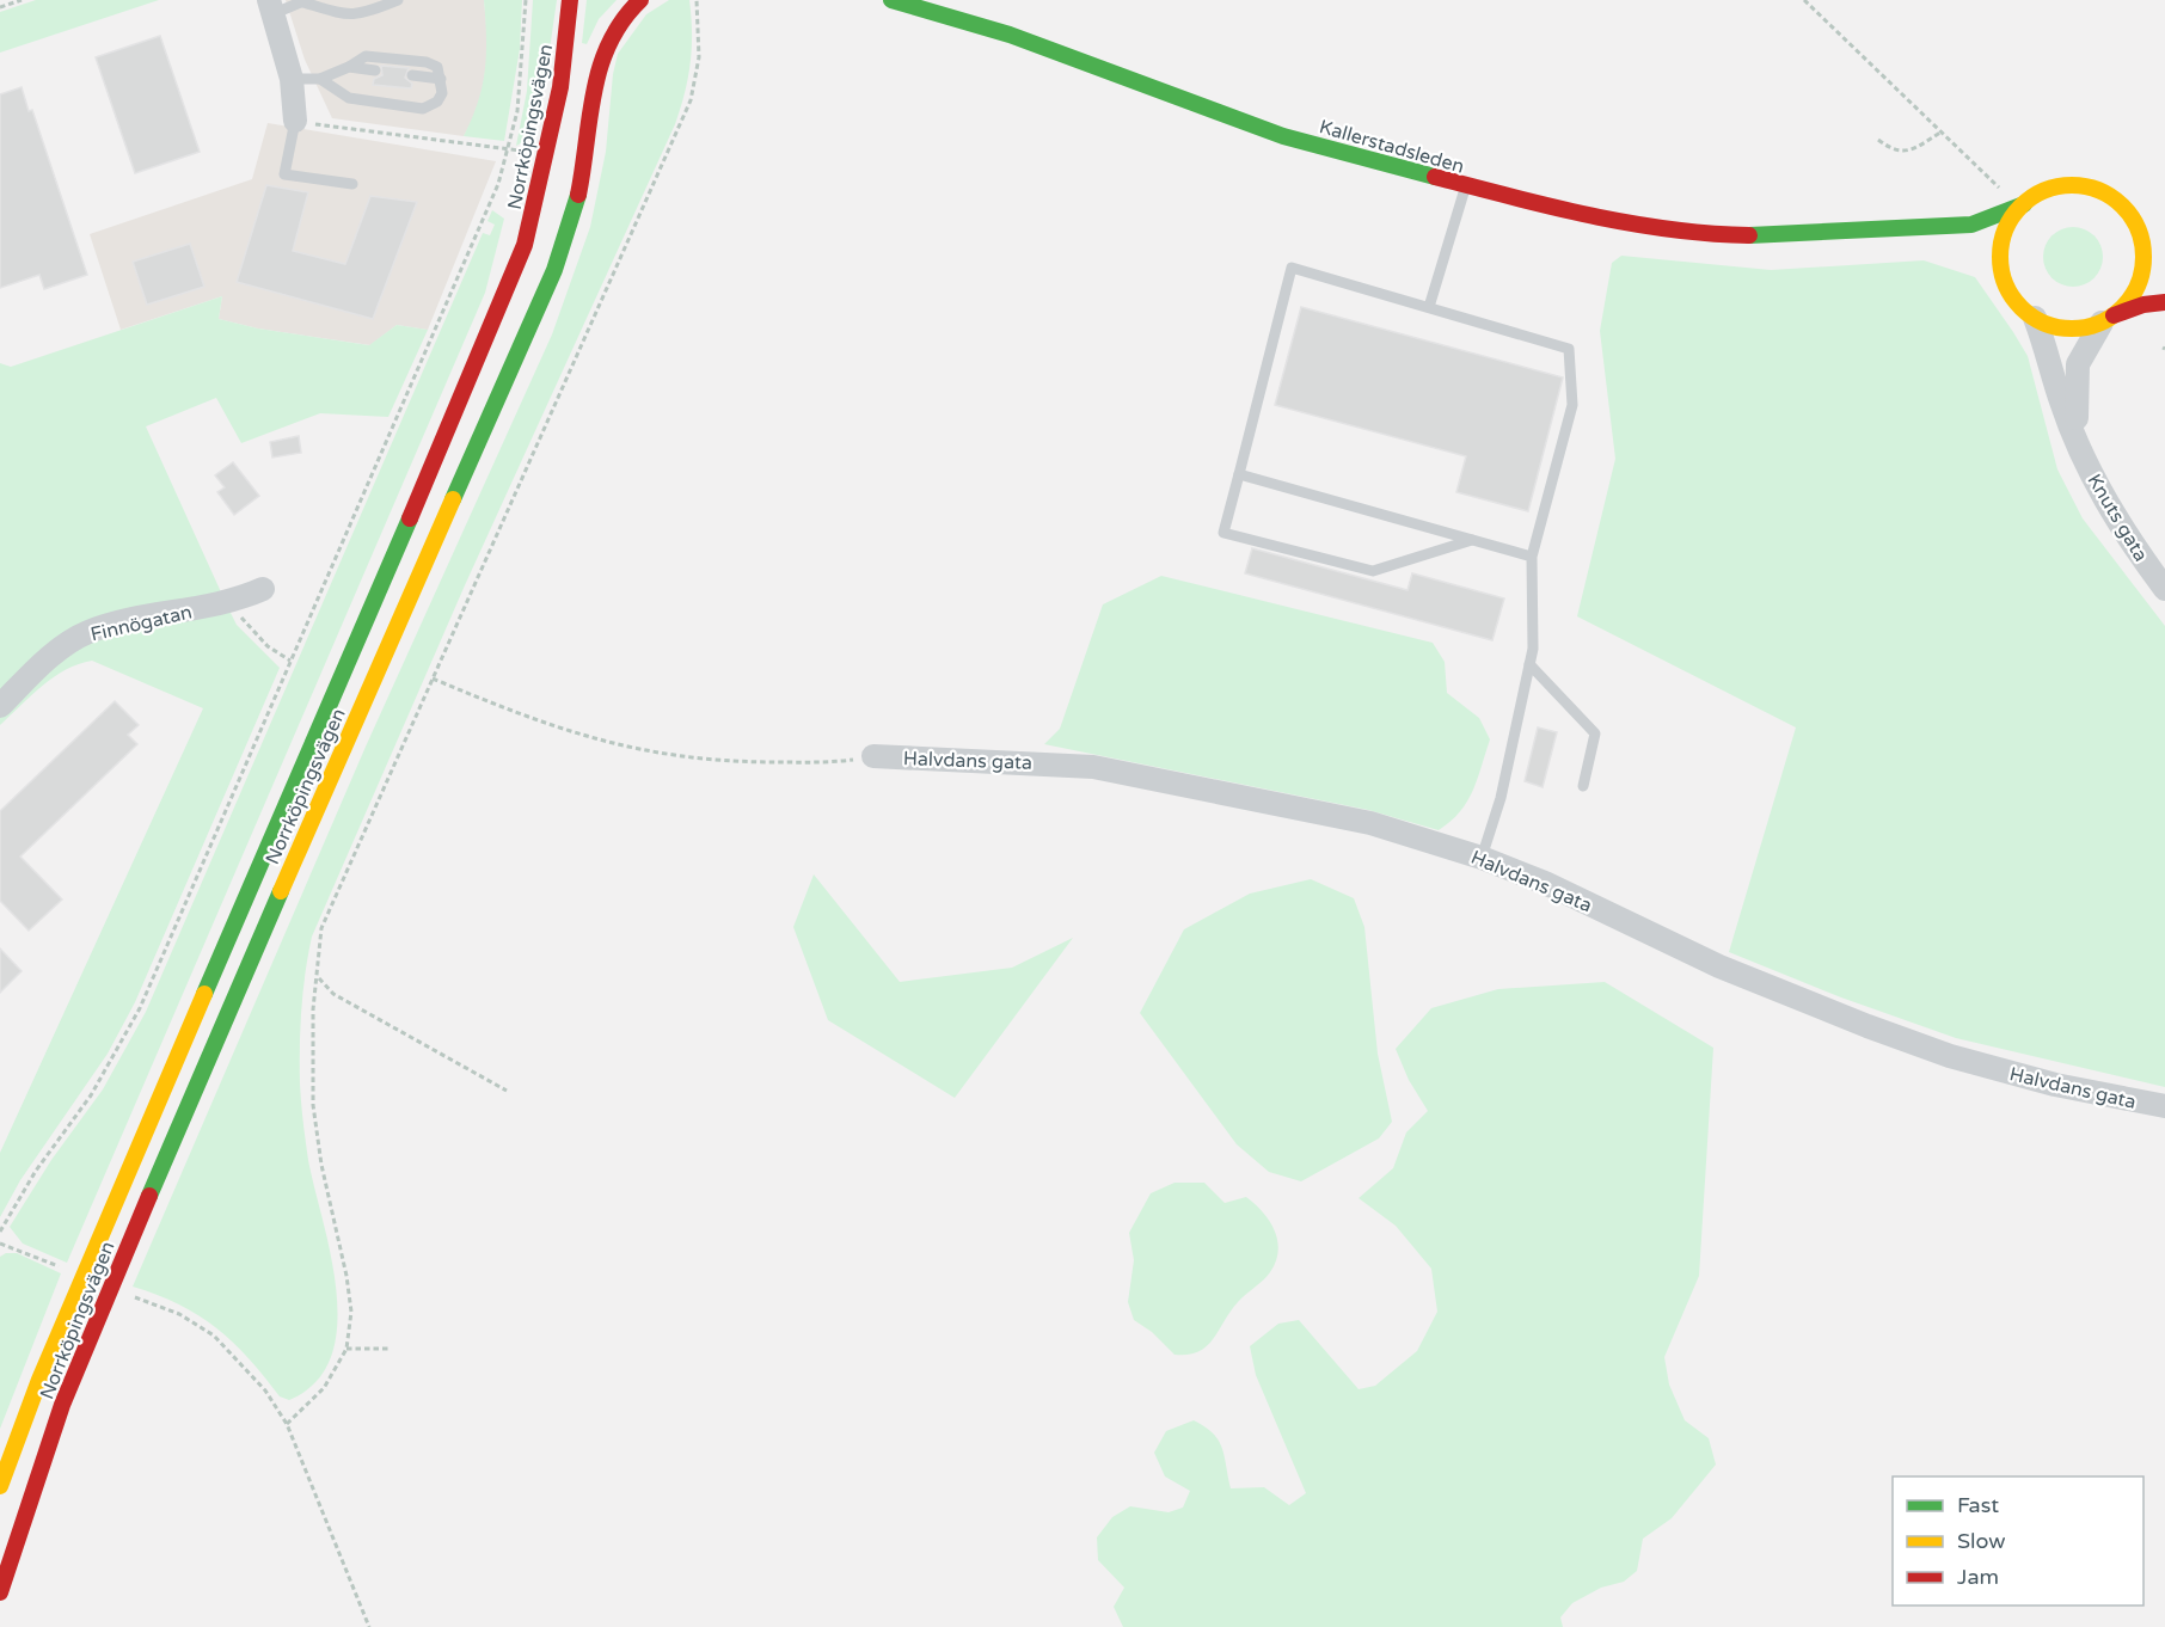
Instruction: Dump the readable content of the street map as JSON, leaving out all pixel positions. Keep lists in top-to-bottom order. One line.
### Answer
{"streets":{"main road":["Norrköpingsvägen","Kallerstadsleden"],"street":["Knuts gata","Finnögatan","Halvdans gata"]},"crossings":[["Kallerstadsleden","Knuts gata"]],"legend":["Fast","Slow","Jam"]}
